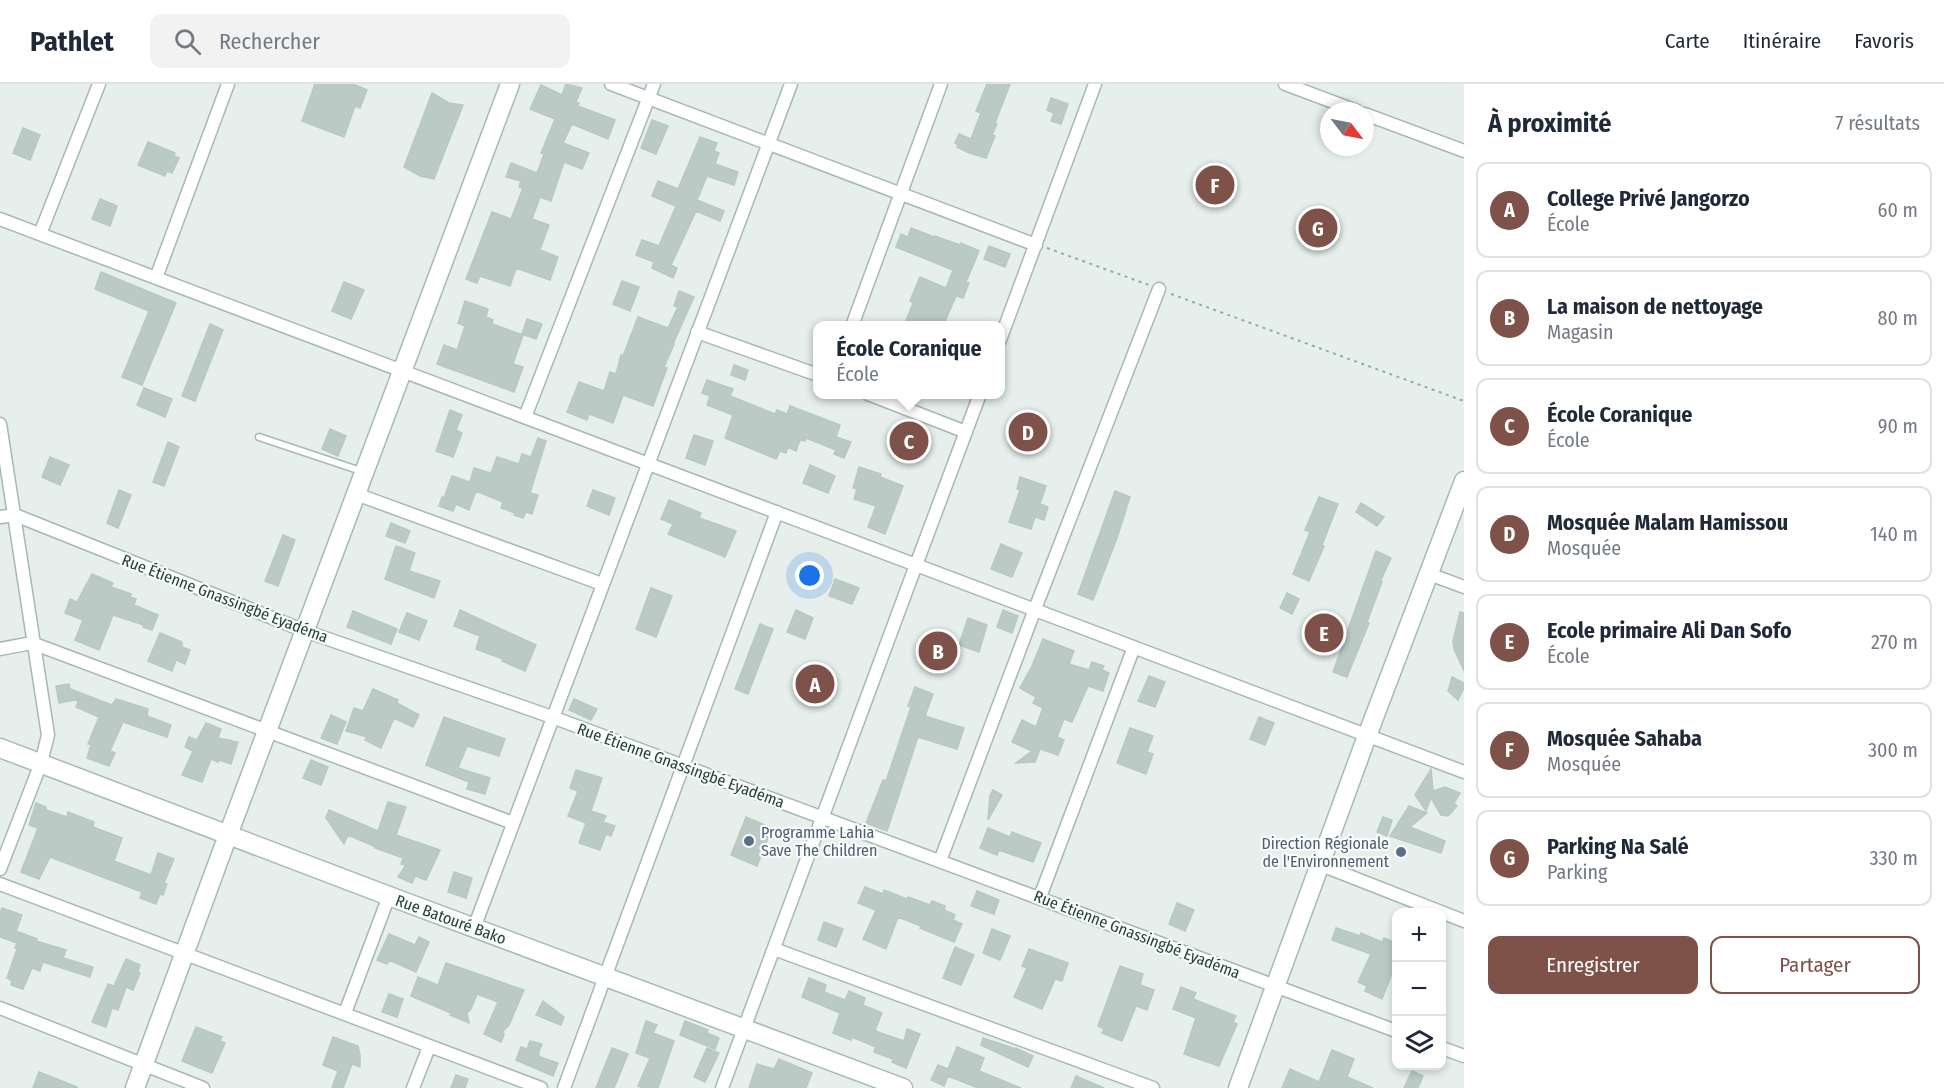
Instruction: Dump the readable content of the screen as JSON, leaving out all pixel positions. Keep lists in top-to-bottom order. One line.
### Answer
{"streets":{"street":["Rue Étienne Gnassingbé Eyadéma","Rue Batouré Bako"]},"places":["Programme Lahia Save The Children","Direction Régionale de l'Environnement"],"north":"bottom right","page":{"header":"Pathlet","search":"Rechercher","nav":["Carte","Itinéraire","Favoris"],"heading":["À proximité","7 résultats"],"list":[{"mark":"A","name":"College Privé Jangorzo","note":"École","value":"60 m"},{"mark":"B","name":"La maison de nettoyage","note":"Magasin","value":"80 m"},{"mark":"C","name":"École Coranique","note":"École","value":"90 m"},{"mark":"D","name":"Mosquée Malam Hamissou","note":"Mosquée","value":"140 m"},{"mark":"E","name":"Ecole primaire Ali Dan Sofo","note":"École","value":"270 m"},{"mark":"F","name":"Mosquée Sahaba","note":"Mosquée","value":"300 m"},{"mark":"G","name":"Parking Na Salé","note":"Parking","value":"330 m"}],"pins":["F","G","D","C","E","B","A"],"popup":["École Coranique","École"],"map_buttons":["+","−"],"buttons":["Enregistrer","Partager"]}}
